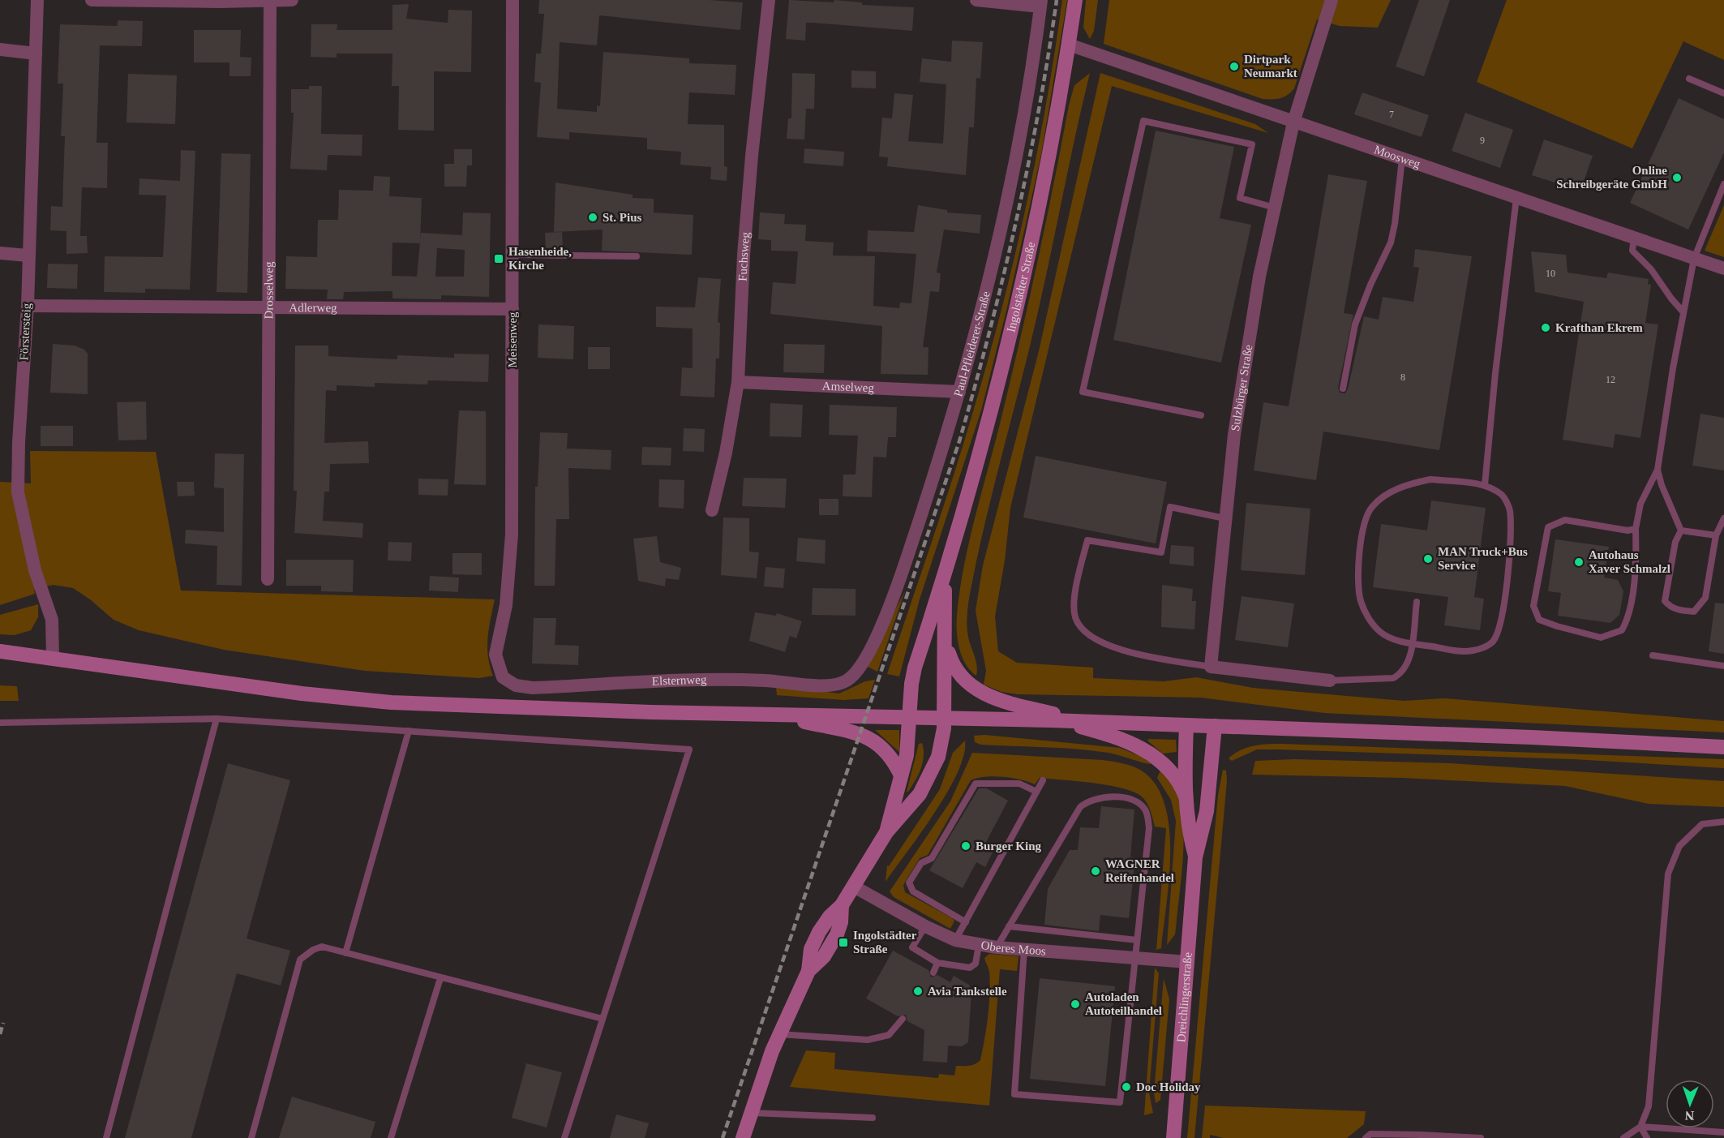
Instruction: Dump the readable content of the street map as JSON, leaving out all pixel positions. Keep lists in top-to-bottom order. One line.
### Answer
{"streets":{"street":["Moosweg","Fuchsweg","Ingolstädter Straße","Drosselweg","Adlerweg","Förstersteig","Meisenweg","Paul-Pfleiderer-Straße","Amselweg","Sulzbürger Straße","Elsternweg","Oberes Moos","Dreichlingerstraße"]},"crossings":[["Moosweg","Ingolstädter Straße"],["Moosweg","Sulzbürger Straße"],["Fuchsweg","Amselweg"],["Ingolstädter Straße","Oberes Moos"],["Drosselweg","Adlerweg"],["Adlerweg","Förstersteig"],["Adlerweg","Meisenweg"],["Meisenweg","Elsternweg"],["Paul-Pfleiderer-Straße","Amselweg"],["Paul-Pfleiderer-Straße","Elsternweg"],["Oberes Moos","Dreichlingerstraße"]],"places":{"other":["Dirtpark Neumarkt","Online Schreibgeräte GmbH","St. Pius","Krafthan Ekrem","MAN Truck+Bus Service","Autohaus Xaver Schmalzl","Burger King","WAGNER Reifenhandel","Avia Tankstelle","Autoladen Autoteilhandel","Doc Holiday"],"transit":["Hasenheide, Kirche","Ingolstädter Straße"]},"house_numbers":["7","9","10","8","12"],"north":"bottom"}
